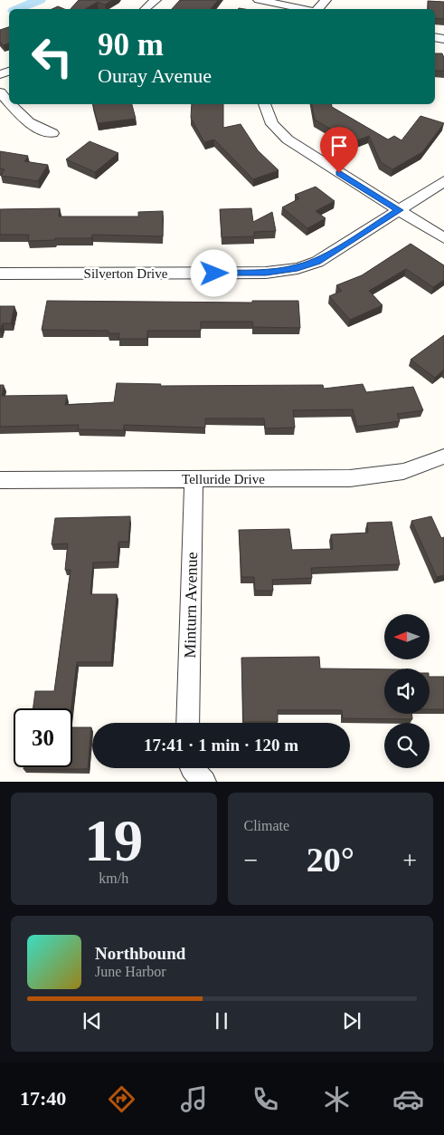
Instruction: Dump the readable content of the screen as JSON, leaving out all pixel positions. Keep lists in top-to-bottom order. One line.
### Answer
{"streets":{"street":["Silverton Drive","Telluride Drive","Minturn Avenue"]},"crossings":[["Telluride Drive","Minturn Avenue"]],"north":"left","page":{"turn":["90 m","Ouray Avenue"],"limit":"30","trip":"17:41 · 1 min · 120 m","tile":[["19","km/h"],"Climate"],"heat":["−","20°","+"],"song":["Northbound","June Harbor"],"tabs":"17:40"}}
